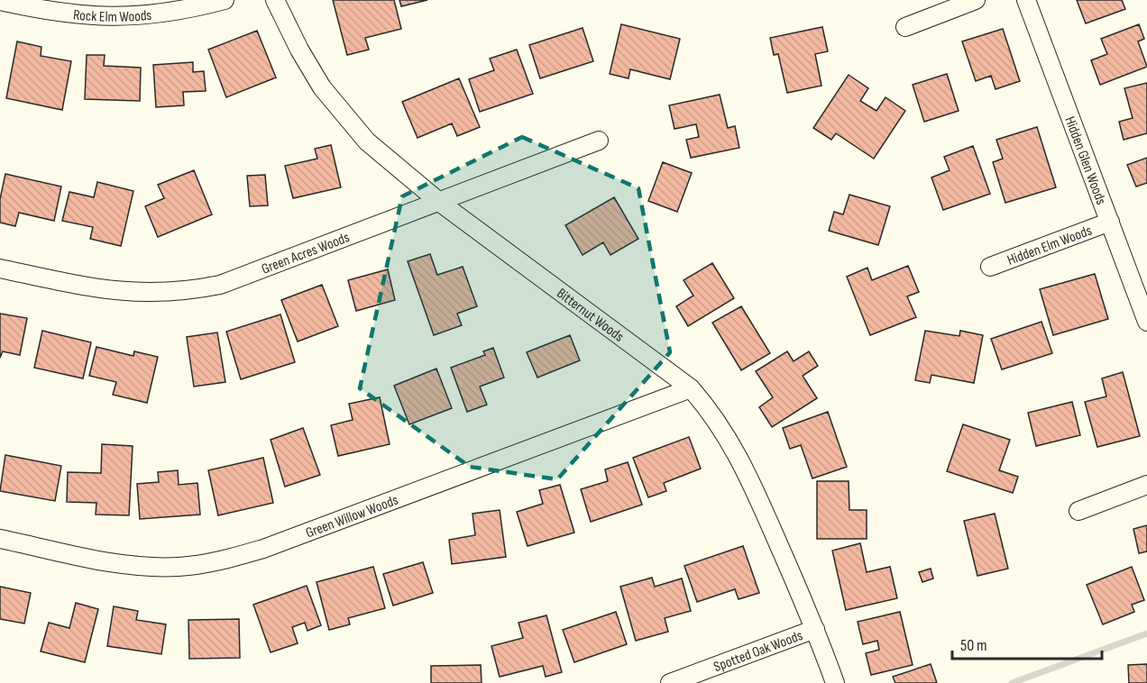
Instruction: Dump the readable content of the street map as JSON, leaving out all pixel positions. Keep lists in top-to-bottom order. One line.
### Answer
{"streets":{"street":["Rock Elm Woods","Hidden Glen Woods","Hidden Elm Woods","Green Acres Woods","Bitternut Woods","Green Willow Woods","Spotted Oak Woods"]},"crossings":[["Hidden Glen Woods","Hidden Elm Woods"],["Green Acres Woods","Bitternut Woods"],["Bitternut Woods","Green Willow Woods"],["Bitternut Woods","Spotted Oak Woods"]],"scale_bar":"50 m"}
